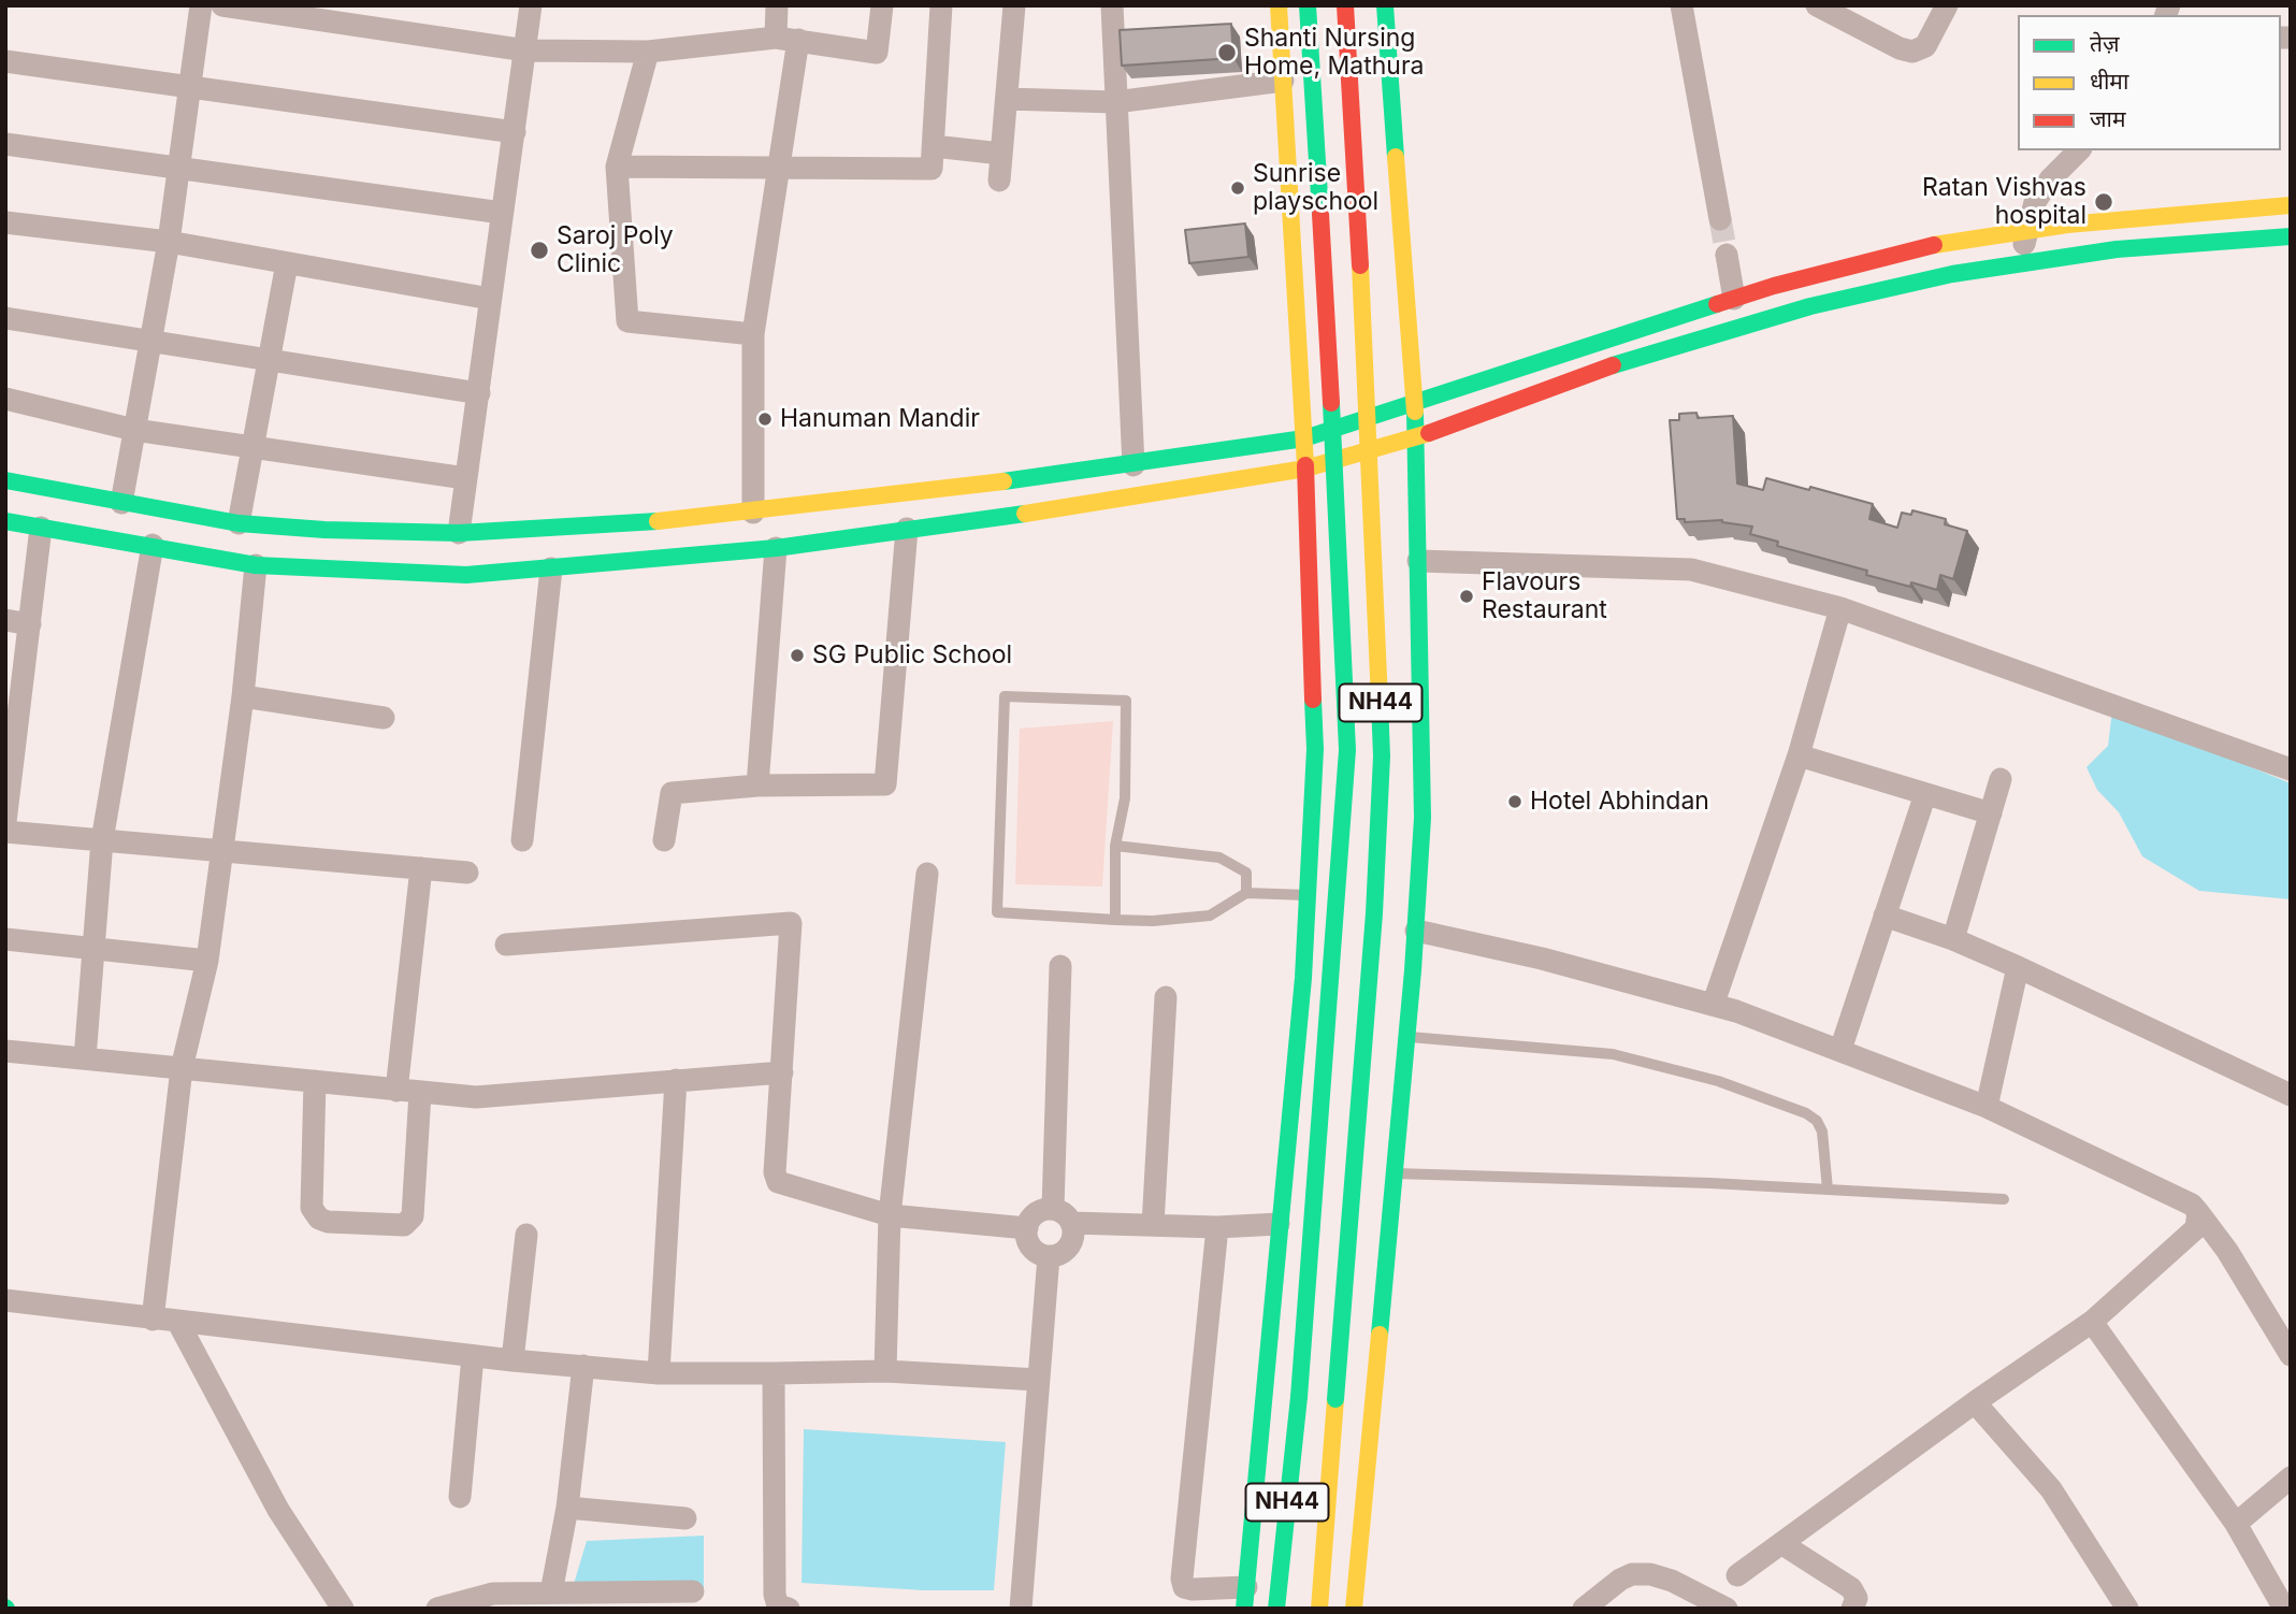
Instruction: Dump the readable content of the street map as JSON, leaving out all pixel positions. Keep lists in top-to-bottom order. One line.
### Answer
{"streets":{"main road":["NH44"]},"places":["Shanti Nursing Home, Mathura","Sunrise playschool","Ratan Vishvas hospital","Saroj Poly Clinic","Hanuman Mandir","Flavours Restaurant","SG Public School","Hotel Abhindan"],"legend":["तेज़","धीमा","जाम"]}
